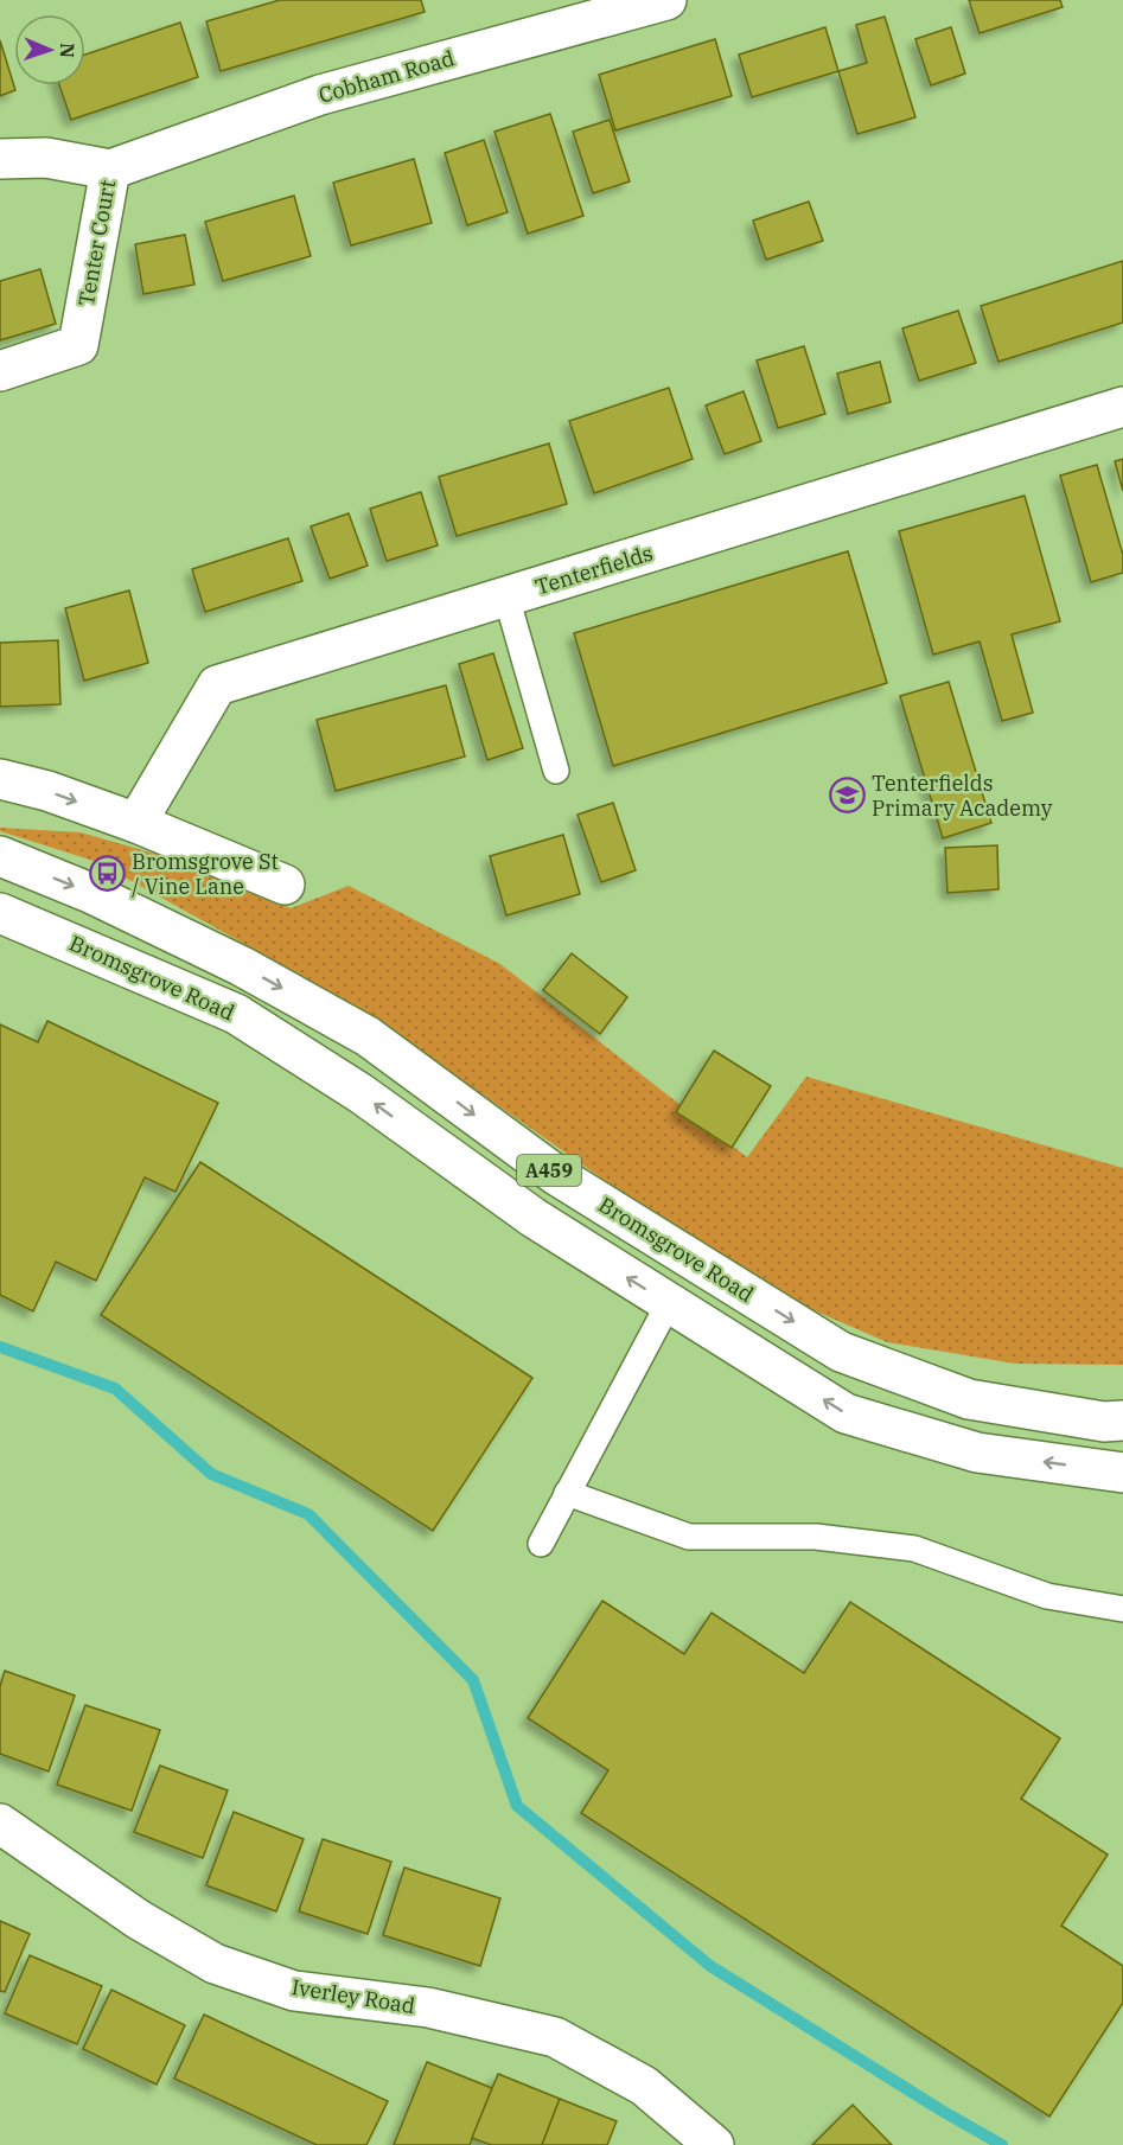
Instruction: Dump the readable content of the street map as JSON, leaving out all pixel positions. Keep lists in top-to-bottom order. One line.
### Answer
{"streets":{"street":["Cobham Road","Tenter Court","Tenterfields","Bromsgrove Road","A459","Iverley Road"]},"crossings":[["Cobham Road","Tenter Court"]],"places":{"school or university":["Tenterfields Primary Academy"],"bus stop":["Bromsgrove St / Vine Lane"]},"north":"right"}
